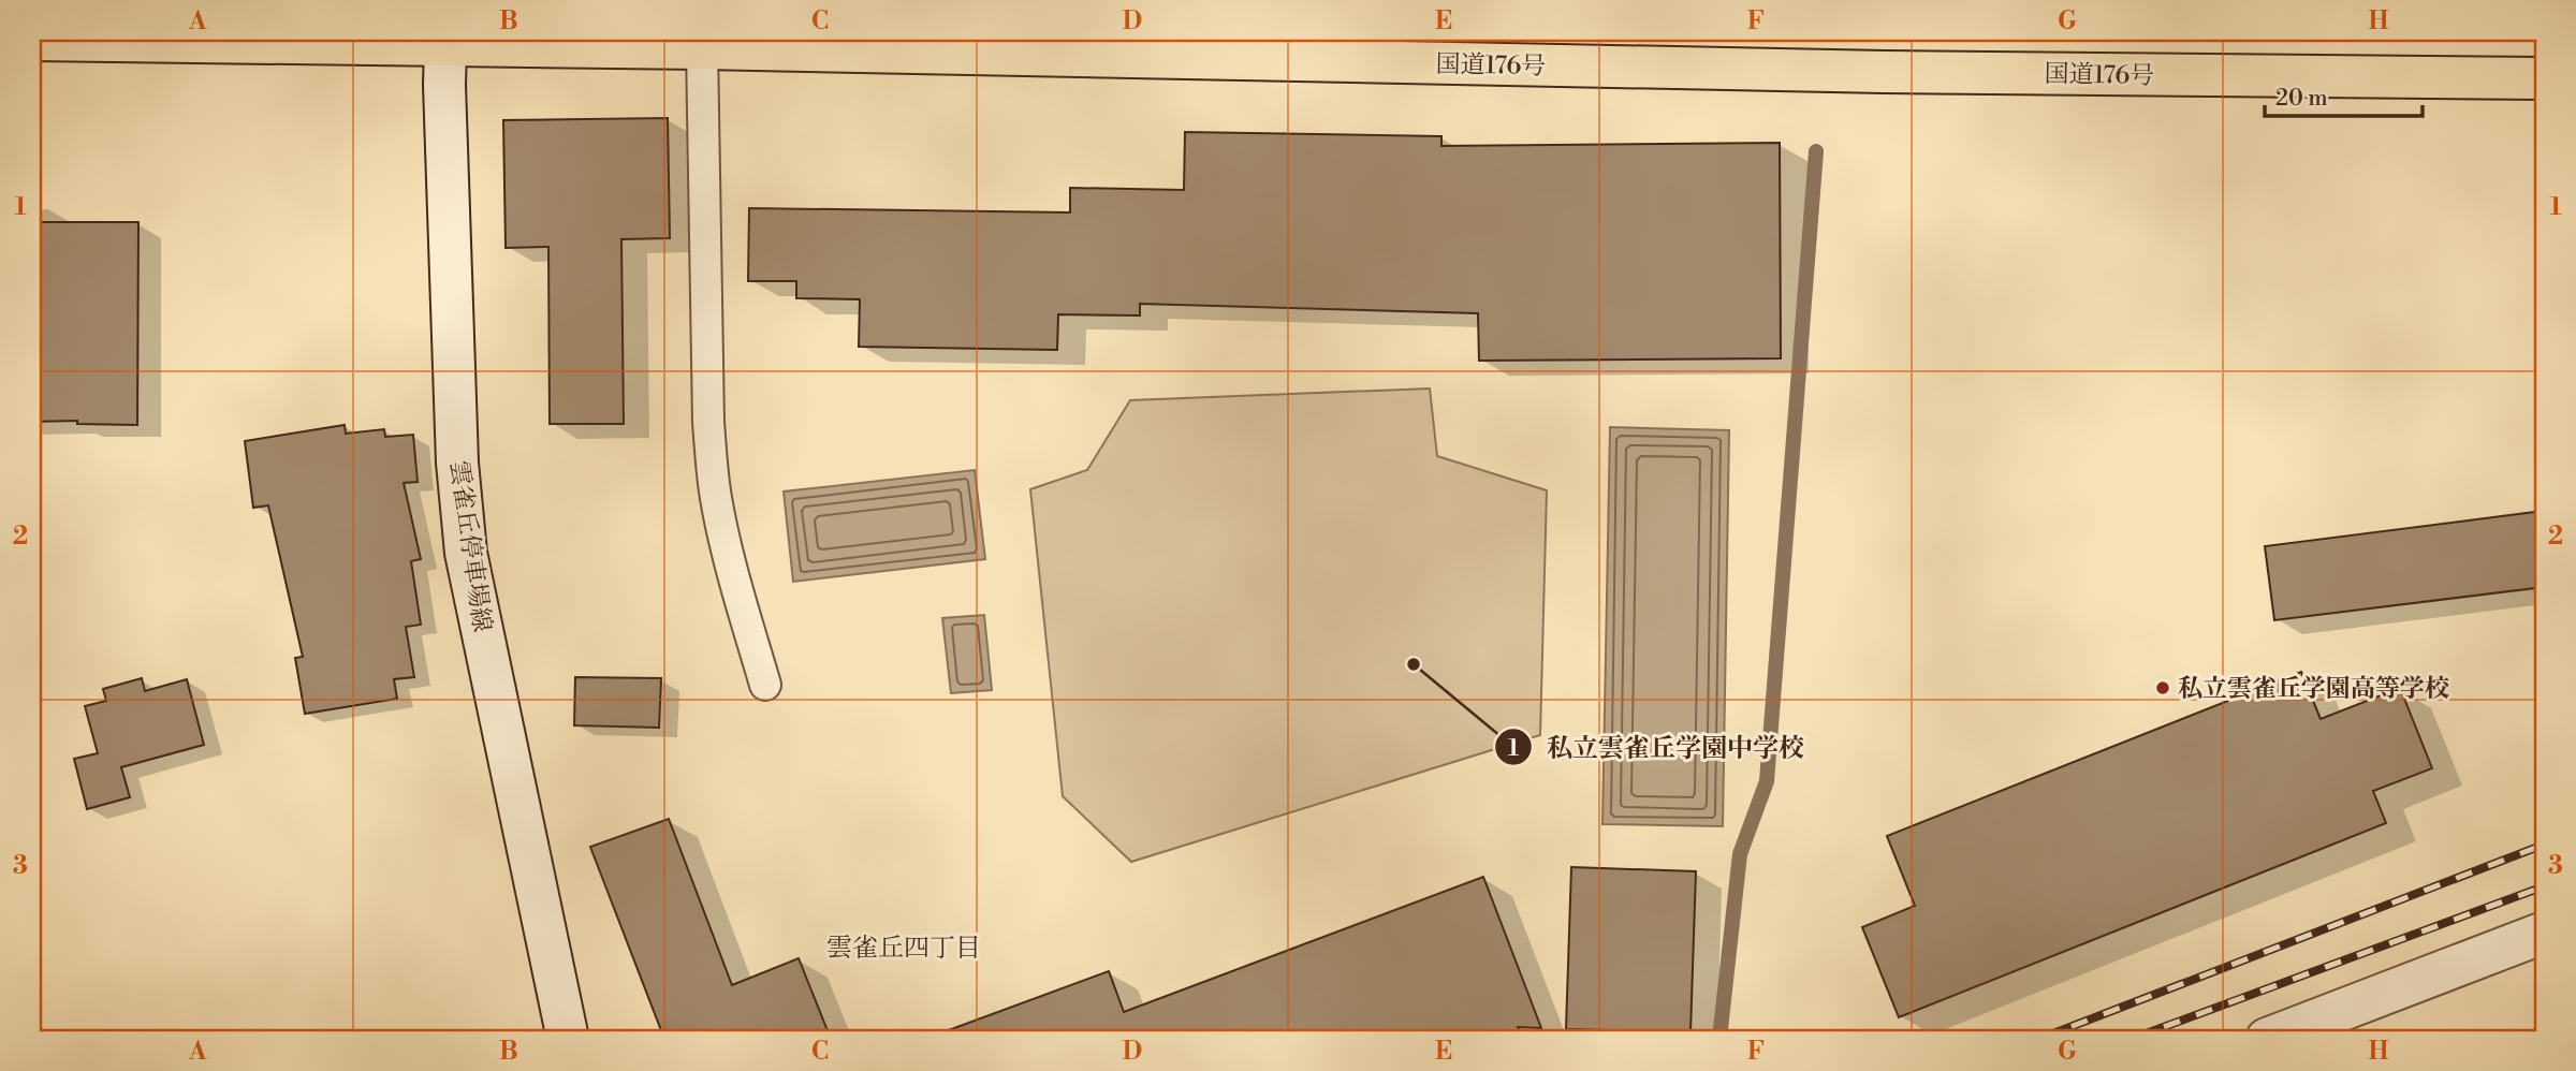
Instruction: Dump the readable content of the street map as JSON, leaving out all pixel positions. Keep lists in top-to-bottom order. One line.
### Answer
{"streets":{"highway":["国道176号"],"main road":["雲雀丘停車場線"]},"crossings":[["国道176号","雲雀丘停車場線"]],"districts":["雲雀丘四丁目"],"places":["私立雲雀丘学園中学校","私立雲雀丘学園高等学校"],"scale_bar":"20 m","grid":{"columns":["A","B","C","D","E","F","G","H"],"rows":["1","2","3"]}}
